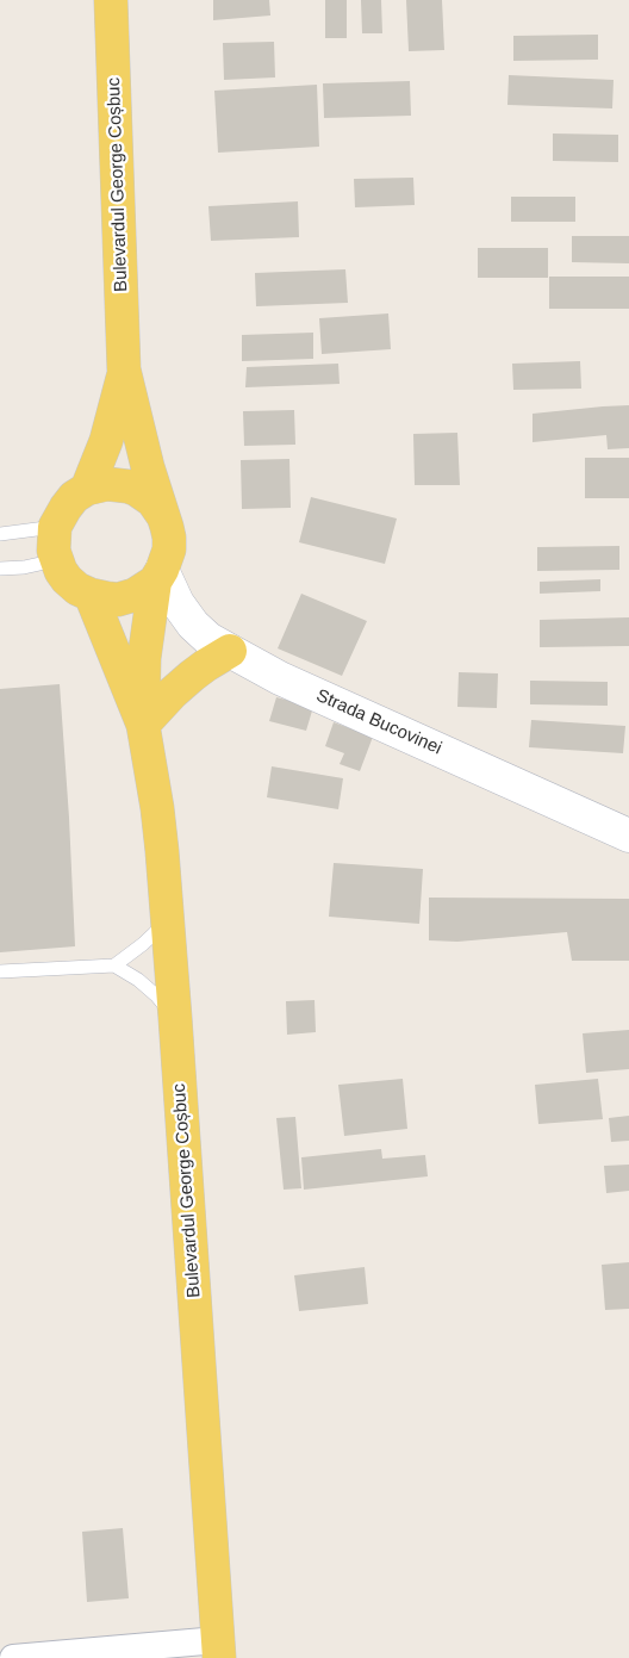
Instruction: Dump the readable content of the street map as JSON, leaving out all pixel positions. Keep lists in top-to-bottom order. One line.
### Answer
{"streets":{"main road":["Bulevardul George Coșbuc"],"street":["Strada Bucovinei"]},"crossings":[["Bulevardul George Coșbuc","Strada Bucovinei"]]}
